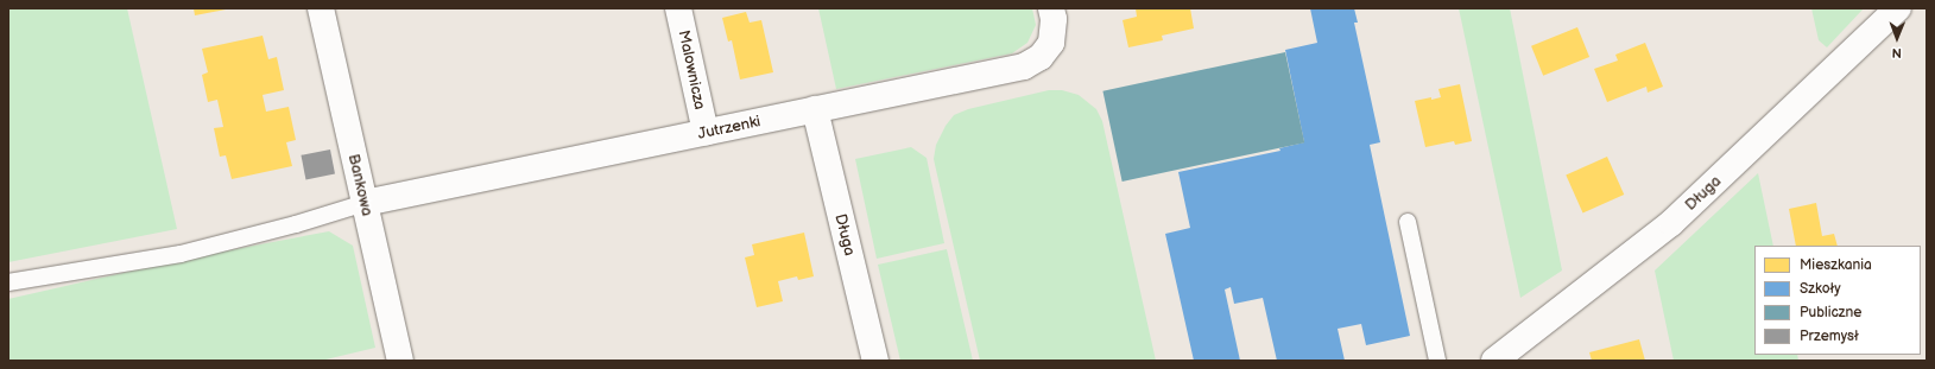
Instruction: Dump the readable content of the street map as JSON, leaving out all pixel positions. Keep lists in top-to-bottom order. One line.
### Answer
{"streets":{"street":["Malownicza","Jutrzenki","Bankowa","Długa"]},"crossings":[["Malownicza","Jutrzenki"],["Jutrzenki","Bankowa"],["Jutrzenki","Długa"]],"legend":["Mieszkania","Szkoły","Publiczne","Przemysł"],"north":"bottom"}
